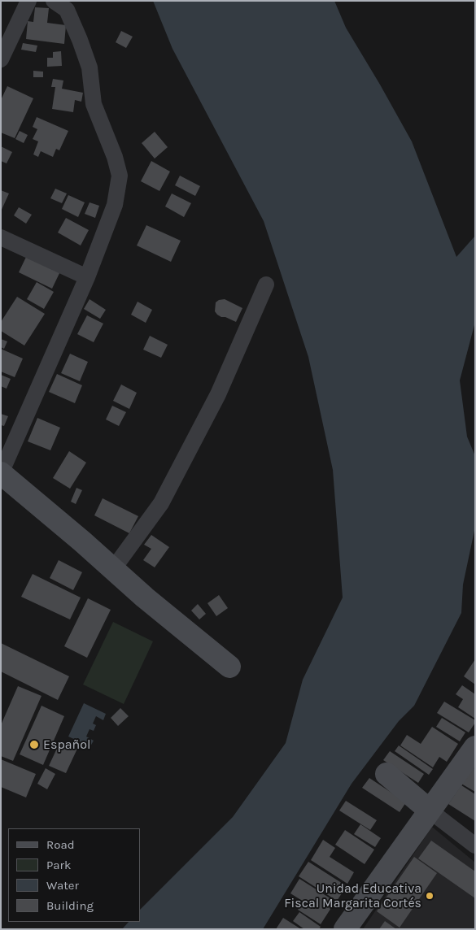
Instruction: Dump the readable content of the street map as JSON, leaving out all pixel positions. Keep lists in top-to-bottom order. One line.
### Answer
{"places":["Español","Unidad Educativa Fiscal Margarita Cortés"],"legend":["Road","Park","Water","Building"]}
